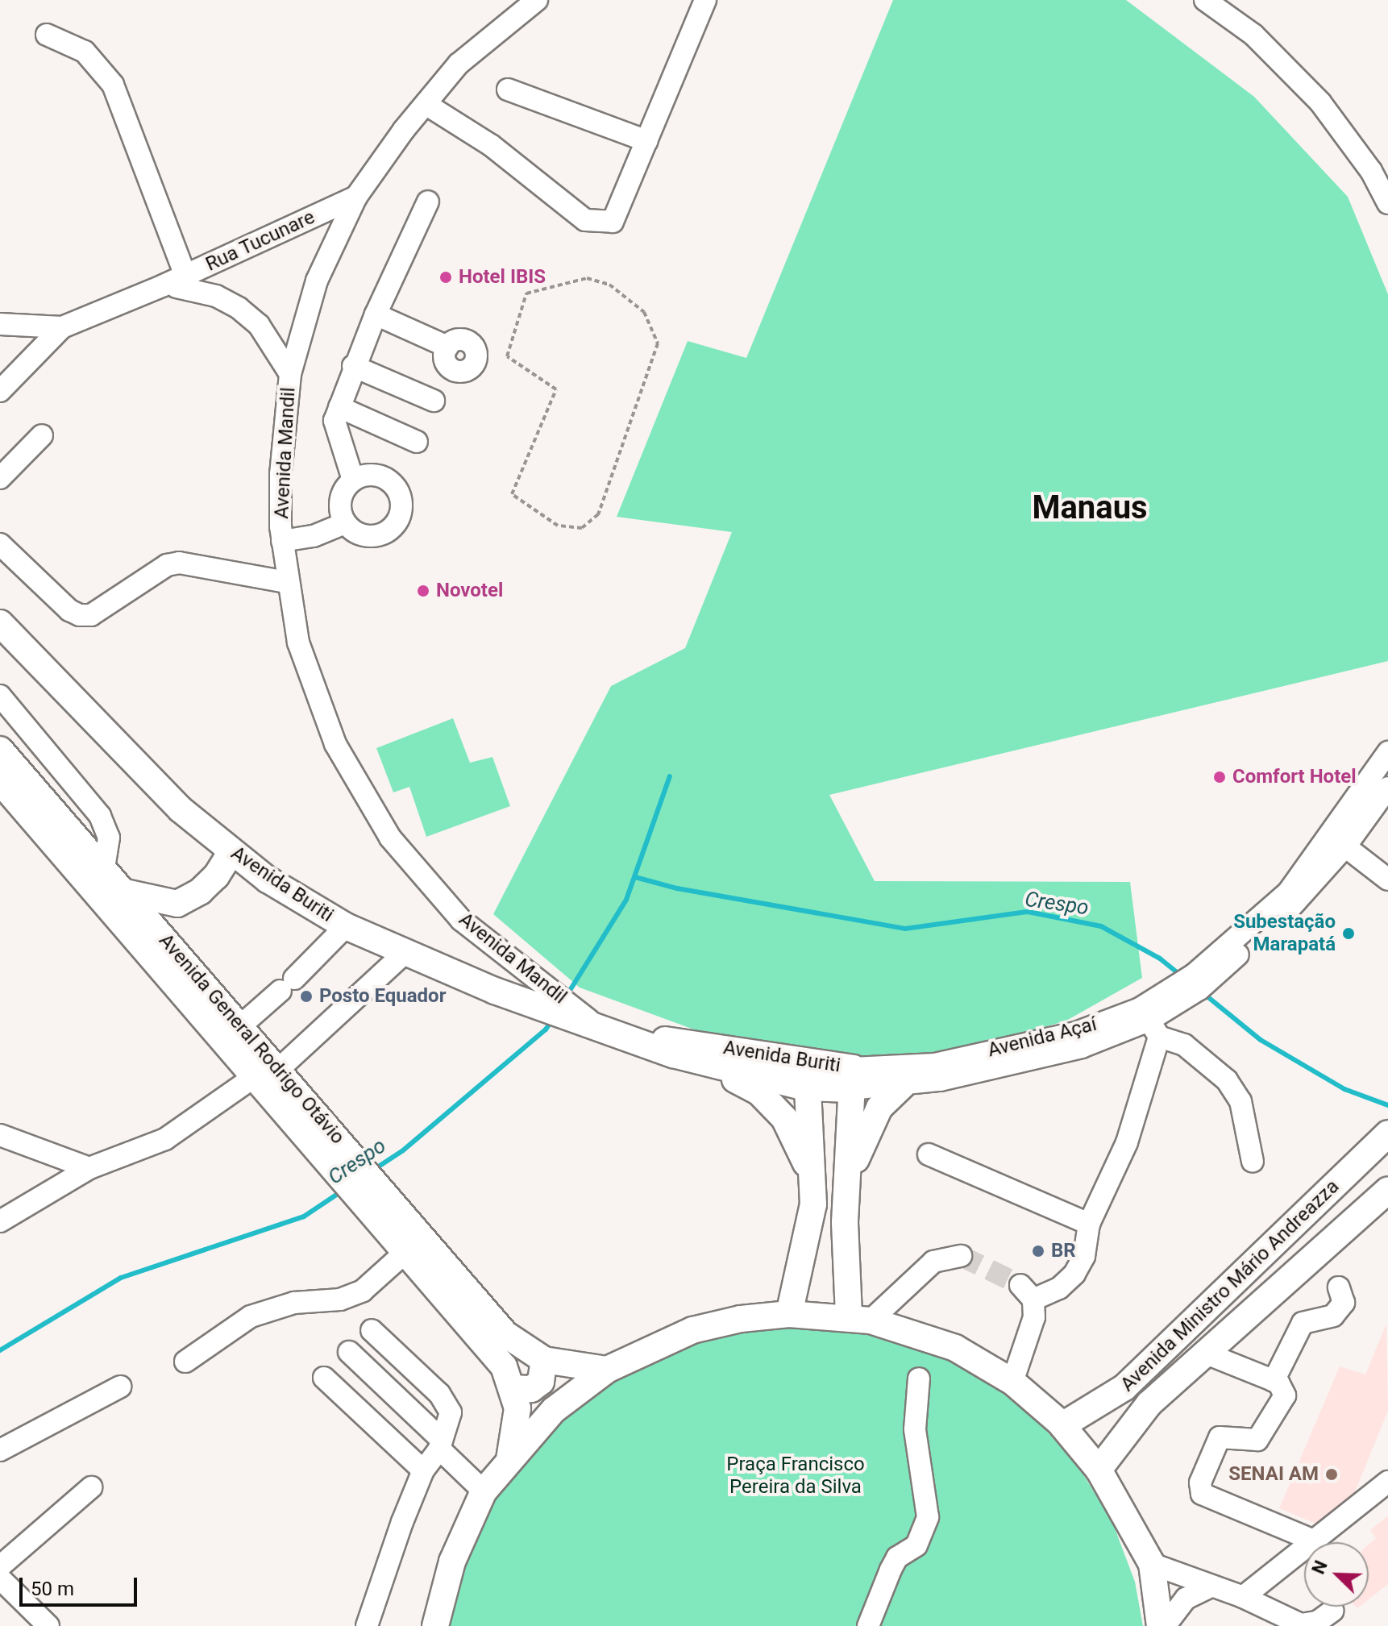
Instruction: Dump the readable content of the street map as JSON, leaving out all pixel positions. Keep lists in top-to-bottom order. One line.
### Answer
{"streets":{"main road":["Avenida Buriti","Avenida General Rodrigo Otávio","Avenida Ministro Mário Andreazza"],"street":["Rua Tucunare","Avenida Mandil","Avenida Açaí"]},"crossings":[["Rua Tucunare","Avenida Mandil"],["Avenida Mandil","Avenida Buriti"],["Avenida Buriti","Avenida Açaí"]],"districts":["Manaus"],"water":["Crespo"],"parks":["Praça Francisco Pereira da Silva"],"places":["Hotel IBIS","Novotel","Comfort Hotel","Subestação Marapatá","Posto Equador","BR","SENAI AM"],"scale_bar":"50 m","north":"top left"}
